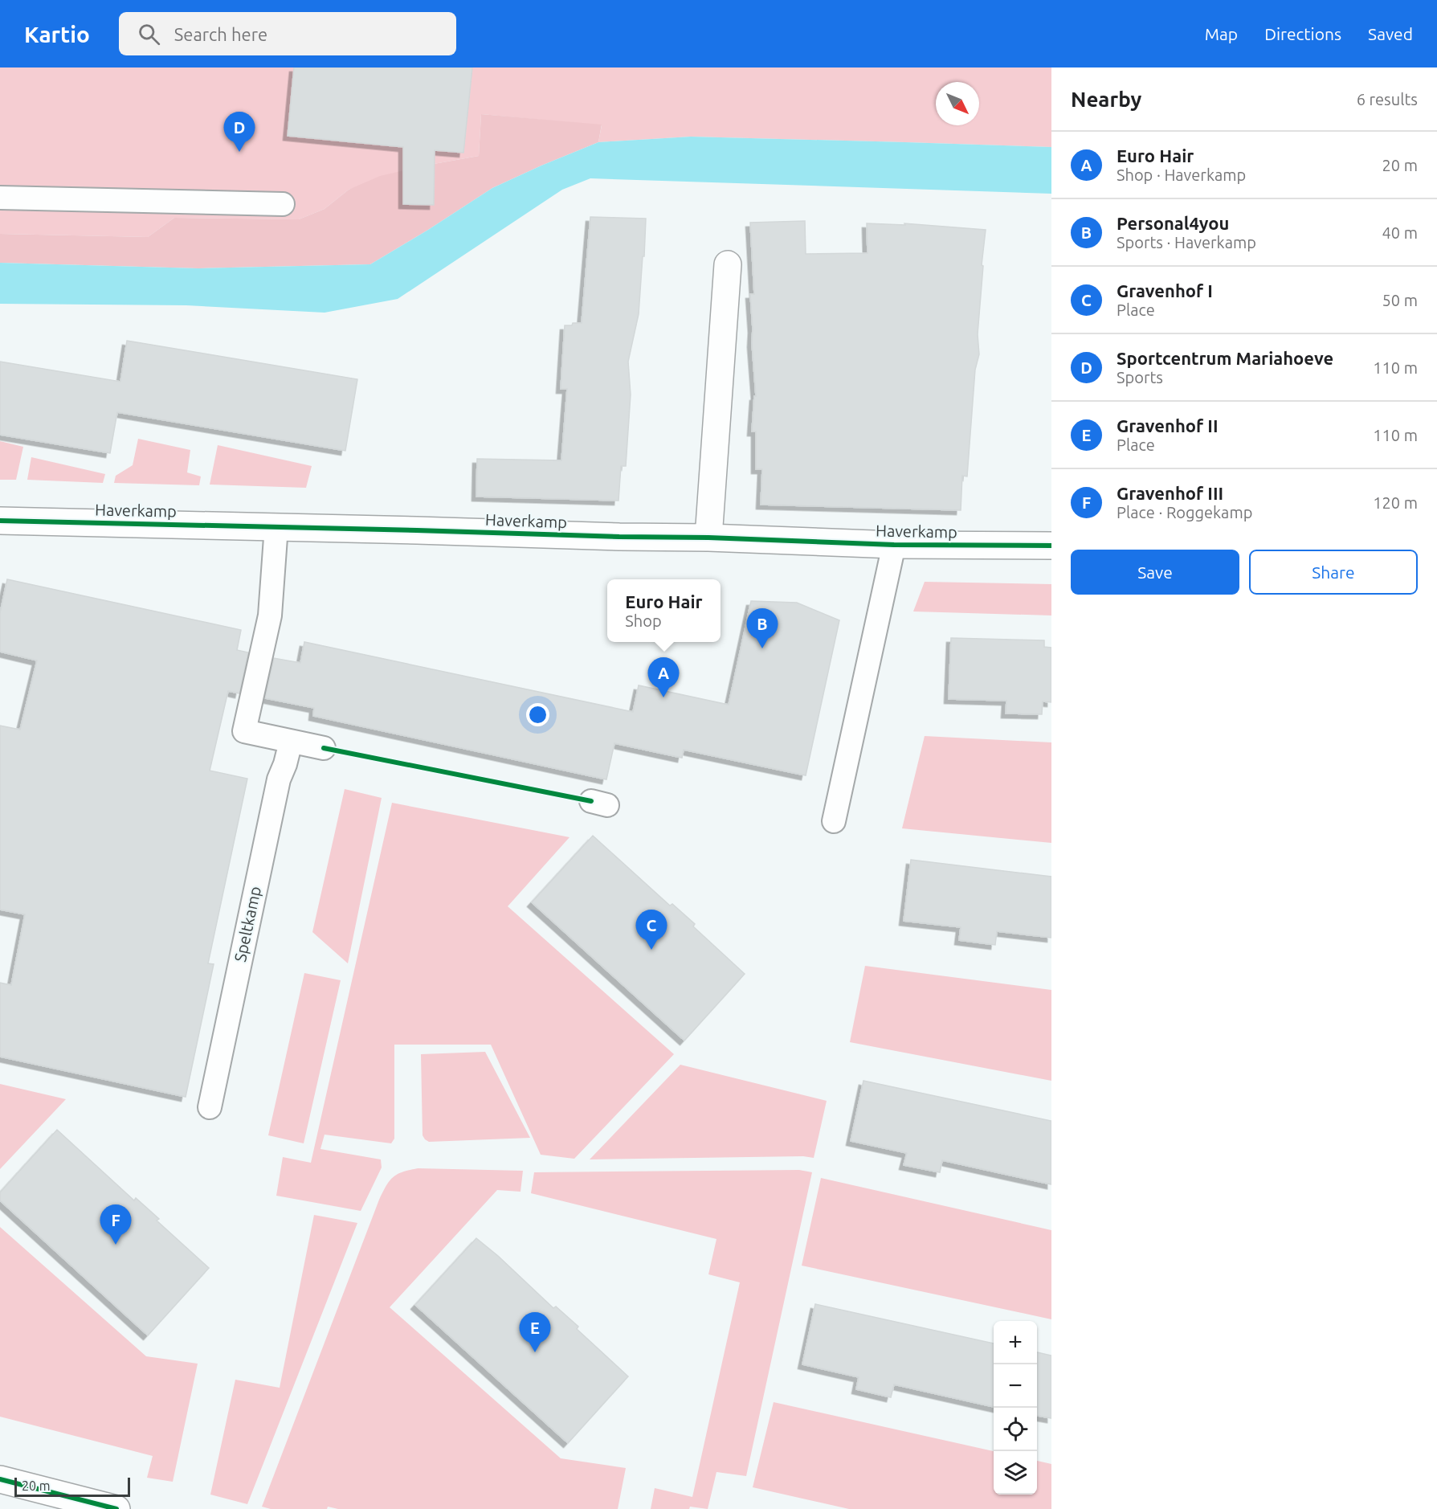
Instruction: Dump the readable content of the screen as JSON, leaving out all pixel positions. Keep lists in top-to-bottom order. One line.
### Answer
{"streets":{"street":["Haverkamp"],"lane":["Speltkamp"]},"scale_bar":"20 m","north":"bottom right","page":{"header":"Kartio","search":"Search here","nav":["Map","Directions","Saved"],"heading":["Nearby","6 results"],"pins":["D","B","A","C","F","E"],"list":[{"mark":"A","name":"Euro Hair","note":"Shop · Haverkamp","value":"20 m"},{"mark":"B","name":"Personal4you","note":"Sports · Haverkamp","value":"40 m"},{"mark":"C","name":"Gravenhof I","note":"Place","value":"50 m"},{"mark":"D","name":"Sportcentrum Mariahoeve","note":"Sports","value":"110 m"},{"mark":"E","name":"Gravenhof II","note":"Place","value":"110 m"},{"mark":"F","name":"Gravenhof III","note":"Place · Roggekamp","value":"120 m"}],"buttons":["Save","Share"],"popup":["Euro Hair","Shop"],"map_buttons":["+","−"],"scale":"20 m"}}
